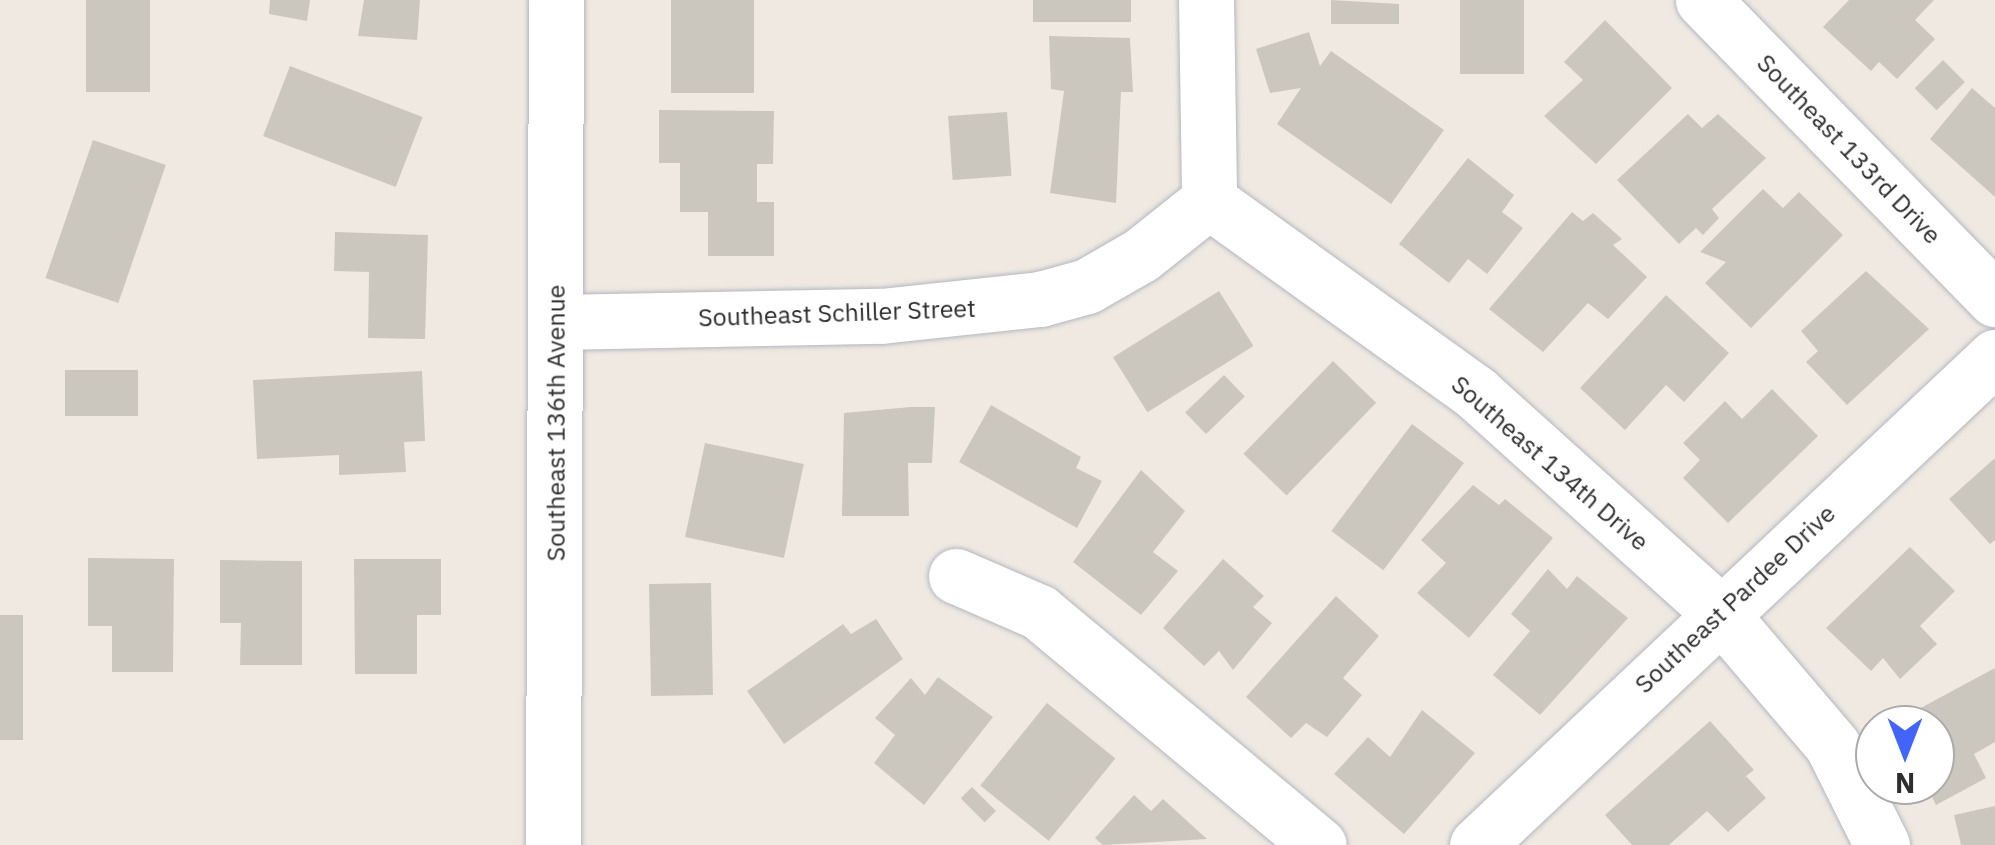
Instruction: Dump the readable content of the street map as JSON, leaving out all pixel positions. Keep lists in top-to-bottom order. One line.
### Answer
{"streets":{"street":["Southeast 133rd Drive","Southeast Schiller Street","Southeast 136th Avenue","Southeast 134th Drive","Southeast Pardee Drive"]},"crossings":[["Southeast Schiller Street","Southeast 136th Avenue"],["Southeast Schiller Street","Southeast 134th Drive"],["Southeast 134th Drive","Southeast Pardee Drive"]],"north":"bottom"}
